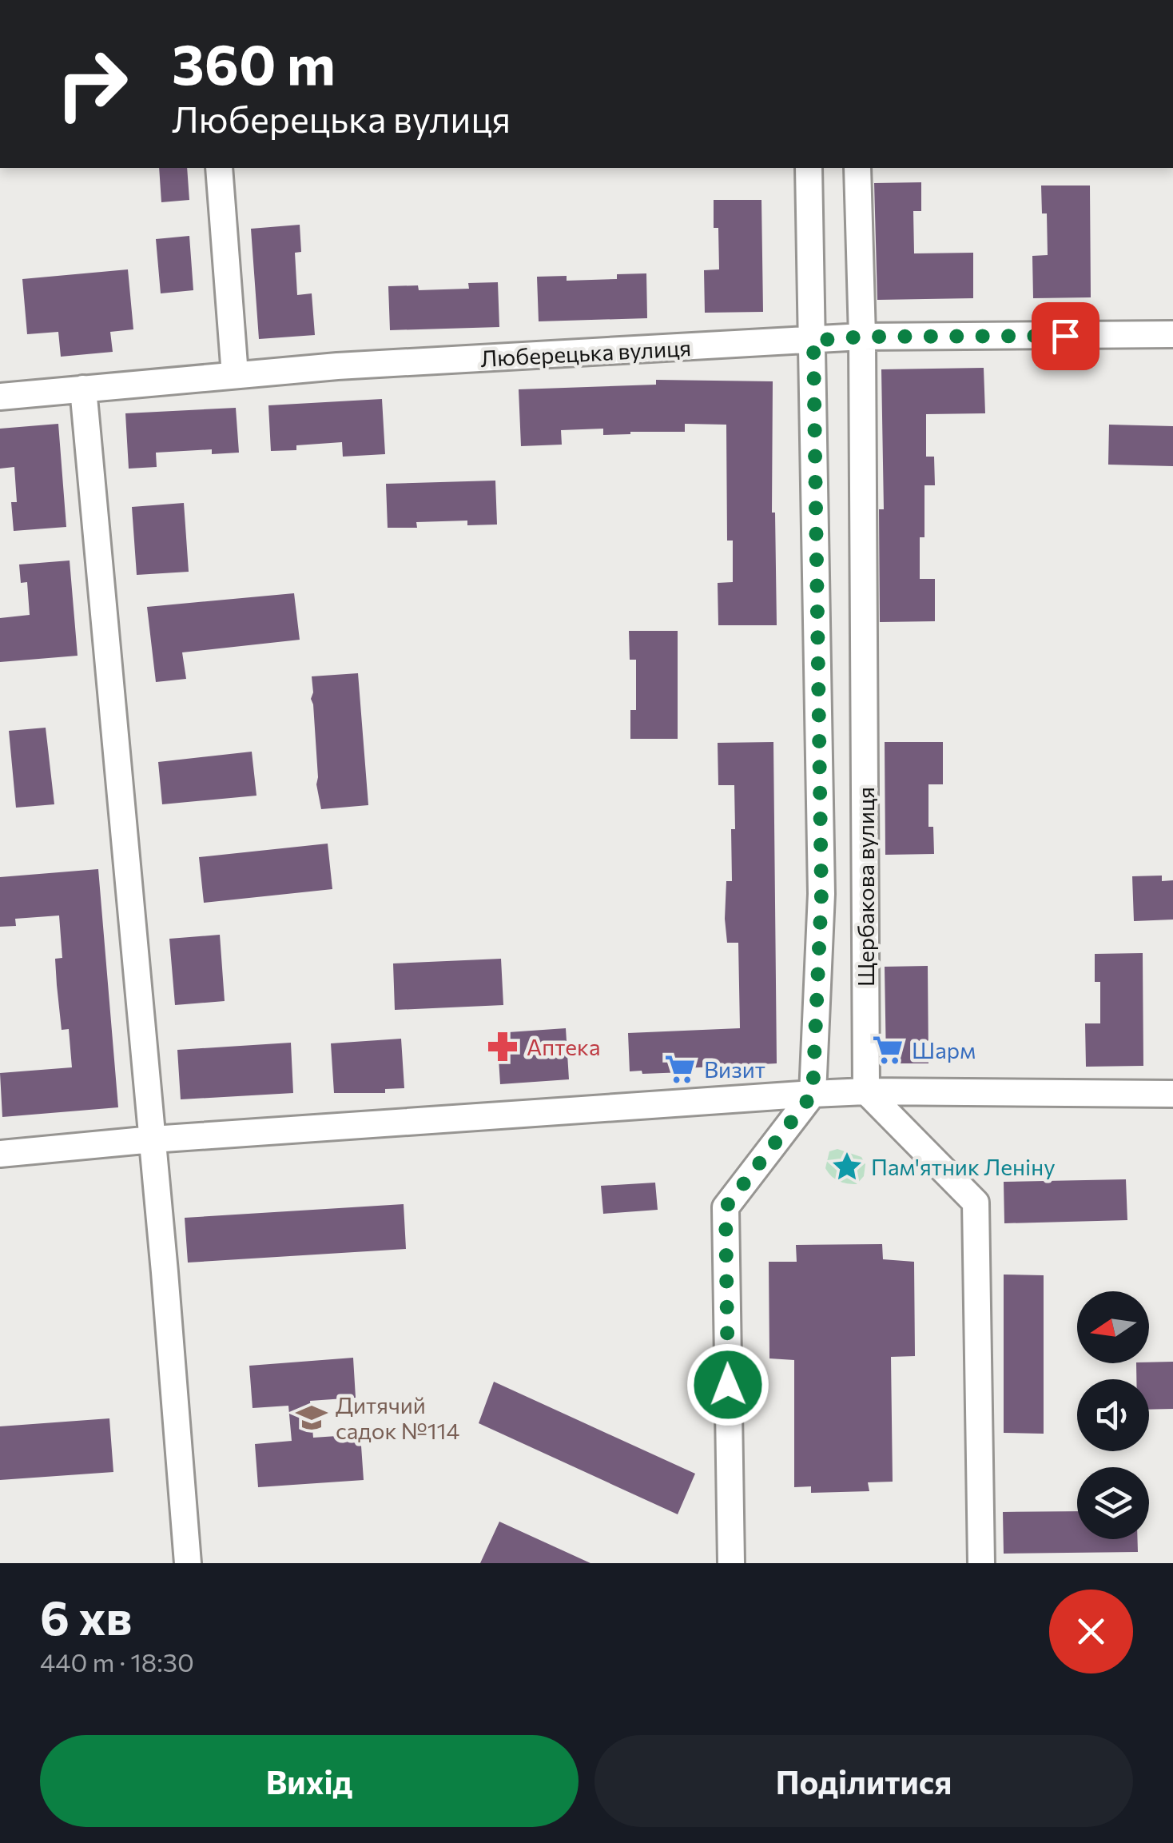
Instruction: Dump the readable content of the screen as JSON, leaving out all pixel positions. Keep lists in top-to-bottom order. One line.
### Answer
{"streets":{"street":["Люберецька вулиця","Щербакова вулиця"]},"crossings":[["Люберецька вулиця","Щербакова вулиця"]],"places":{"pharmacy":["Аптека"],"supermarket":["Шарм","Визит"],"place":["Пам'ятник Леніну"],"school or university":["Дитячий садок №114"]},"north":"left","page":{"turn":["360 m","Люберецька вулиця"],"heading":["6 хв","440 m · 18:30"],"buttons":["Вихід","Поділитися"]}}
